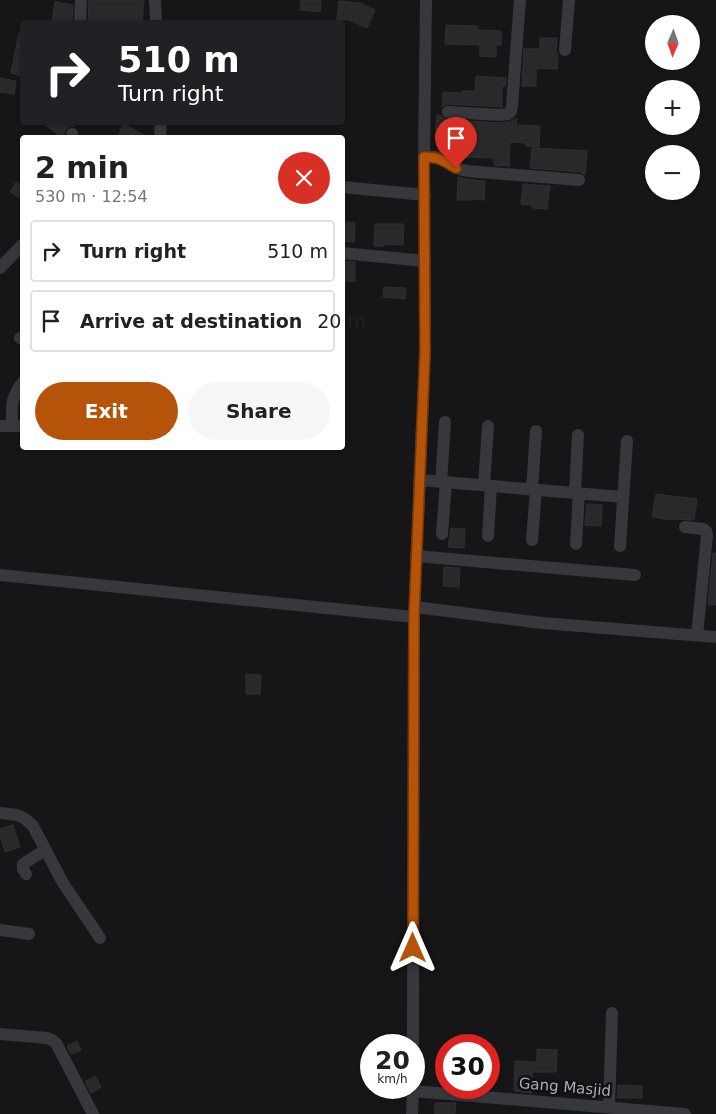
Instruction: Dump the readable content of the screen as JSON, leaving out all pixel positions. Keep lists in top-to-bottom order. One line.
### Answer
{"streets":{"street":["Gang Masjid"]},"north":"bottom","page":{"map_buttons":["+","−"],"turn":["510 m","Turn right"],"heading":["2 min","530 m · 12:54"],"list":[{"name":"Turn right","value":"510 m"},{"name":"Arrive at destination","value":"20 m"}],"buttons":["Exit","Share"],"speed":"20 km/h","limit":"30"}}
